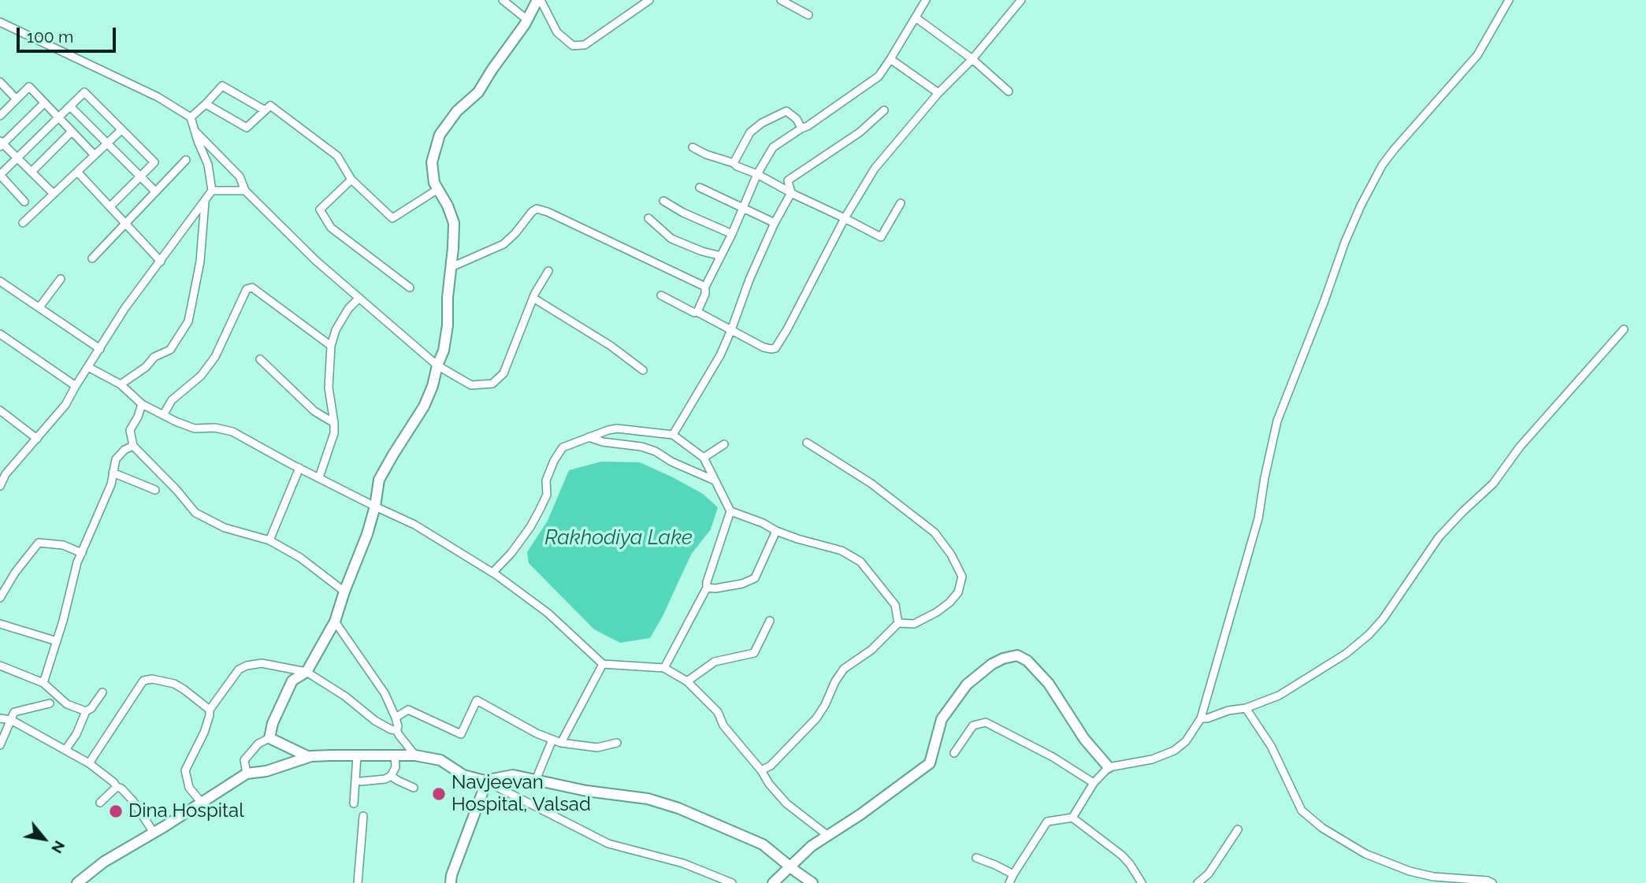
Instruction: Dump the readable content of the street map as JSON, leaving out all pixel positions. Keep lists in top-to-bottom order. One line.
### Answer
{"water":["Rakhodiya Lake"],"places":["Navjeevan Hospital, Valsad","Dina Hospital"],"scale_bar":"100 m","north":"bottom right"}
